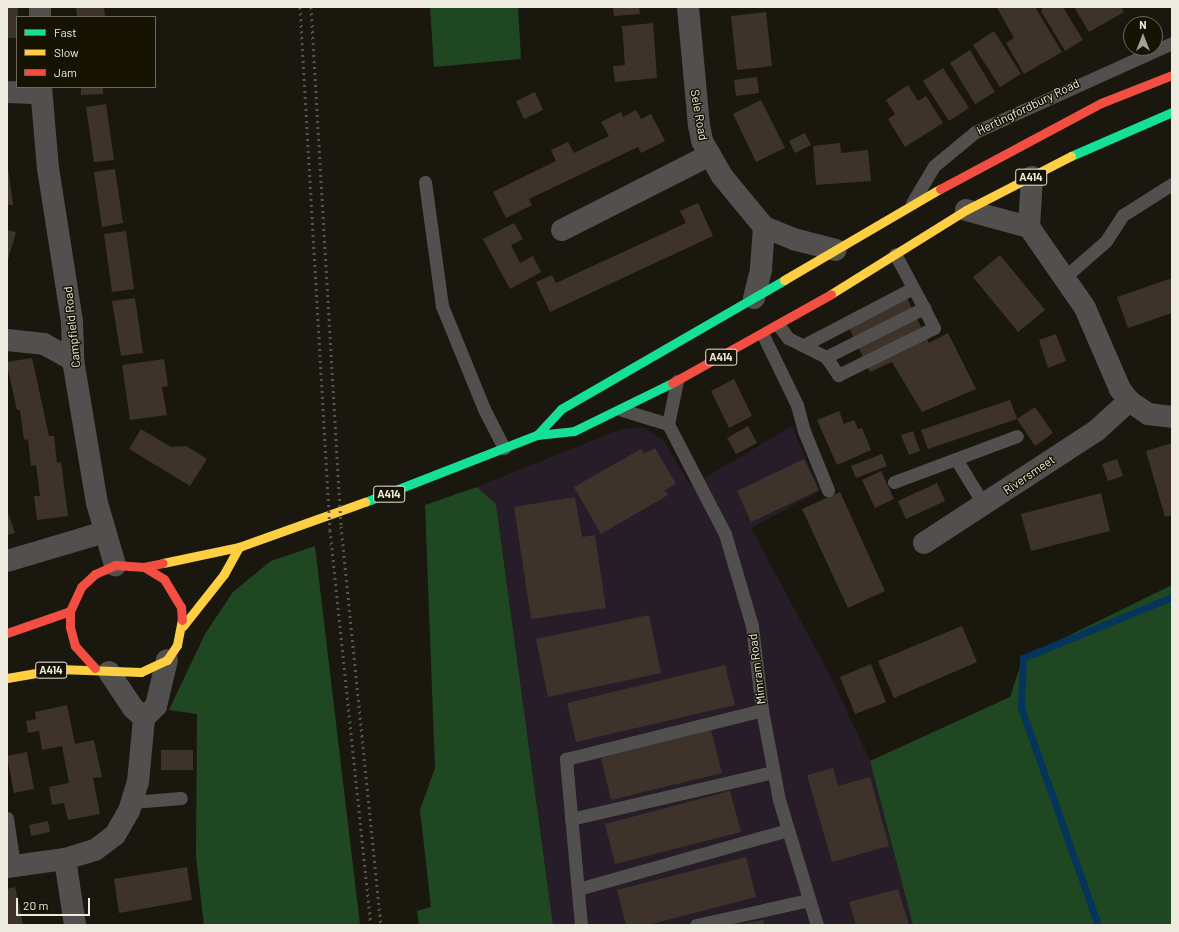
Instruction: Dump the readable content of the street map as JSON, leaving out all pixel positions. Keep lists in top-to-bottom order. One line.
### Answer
{"streets":{"highway":["A414"],"street":["Sele Road","Campfield Road","Riversmeet"],"lane":["Hertingfordbury Road","Mimram Road"]},"crossings":[["Hertingfordbury Road","A414"],["Sele Road","A414"],["A414","Campfield Road"]],"legend":["Fast","Slow","Jam"],"scale_bar":"20 m","north":"top"}
